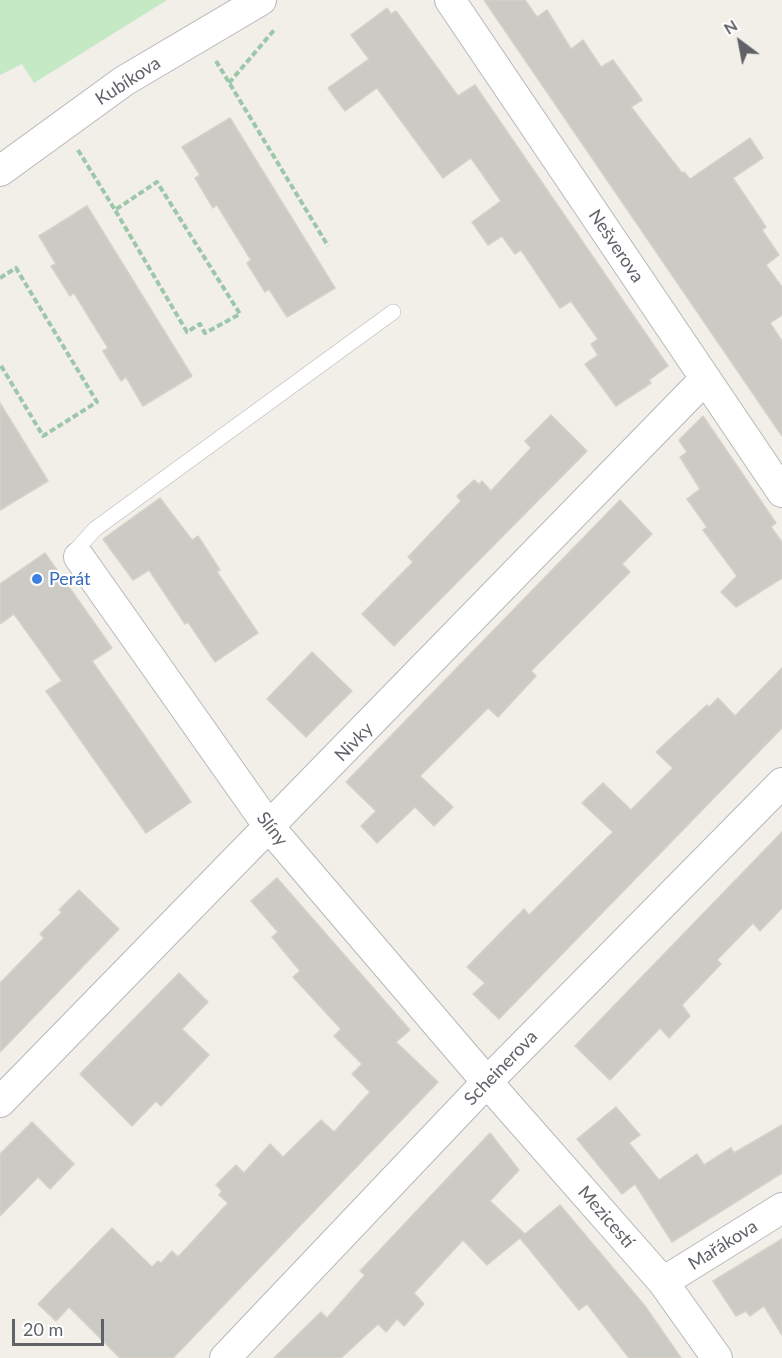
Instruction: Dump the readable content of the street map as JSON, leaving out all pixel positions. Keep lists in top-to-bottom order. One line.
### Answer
{"streets":{"street":["Kubíkova","Nešverova","Nivky","Slíny","Scheinerova","Mezicestí","Mařákova"]},"crossings":[["Nešverova","Nivky"],["Nivky","Slíny"],["Slíny","Scheinerova"],["Slíny","Mezicestí"],["Scheinerova","Mezicestí"],["Mezicestí","Mařákova"]],"places":["Perát"],"scale_bar":"20 m","north":"top left"}
